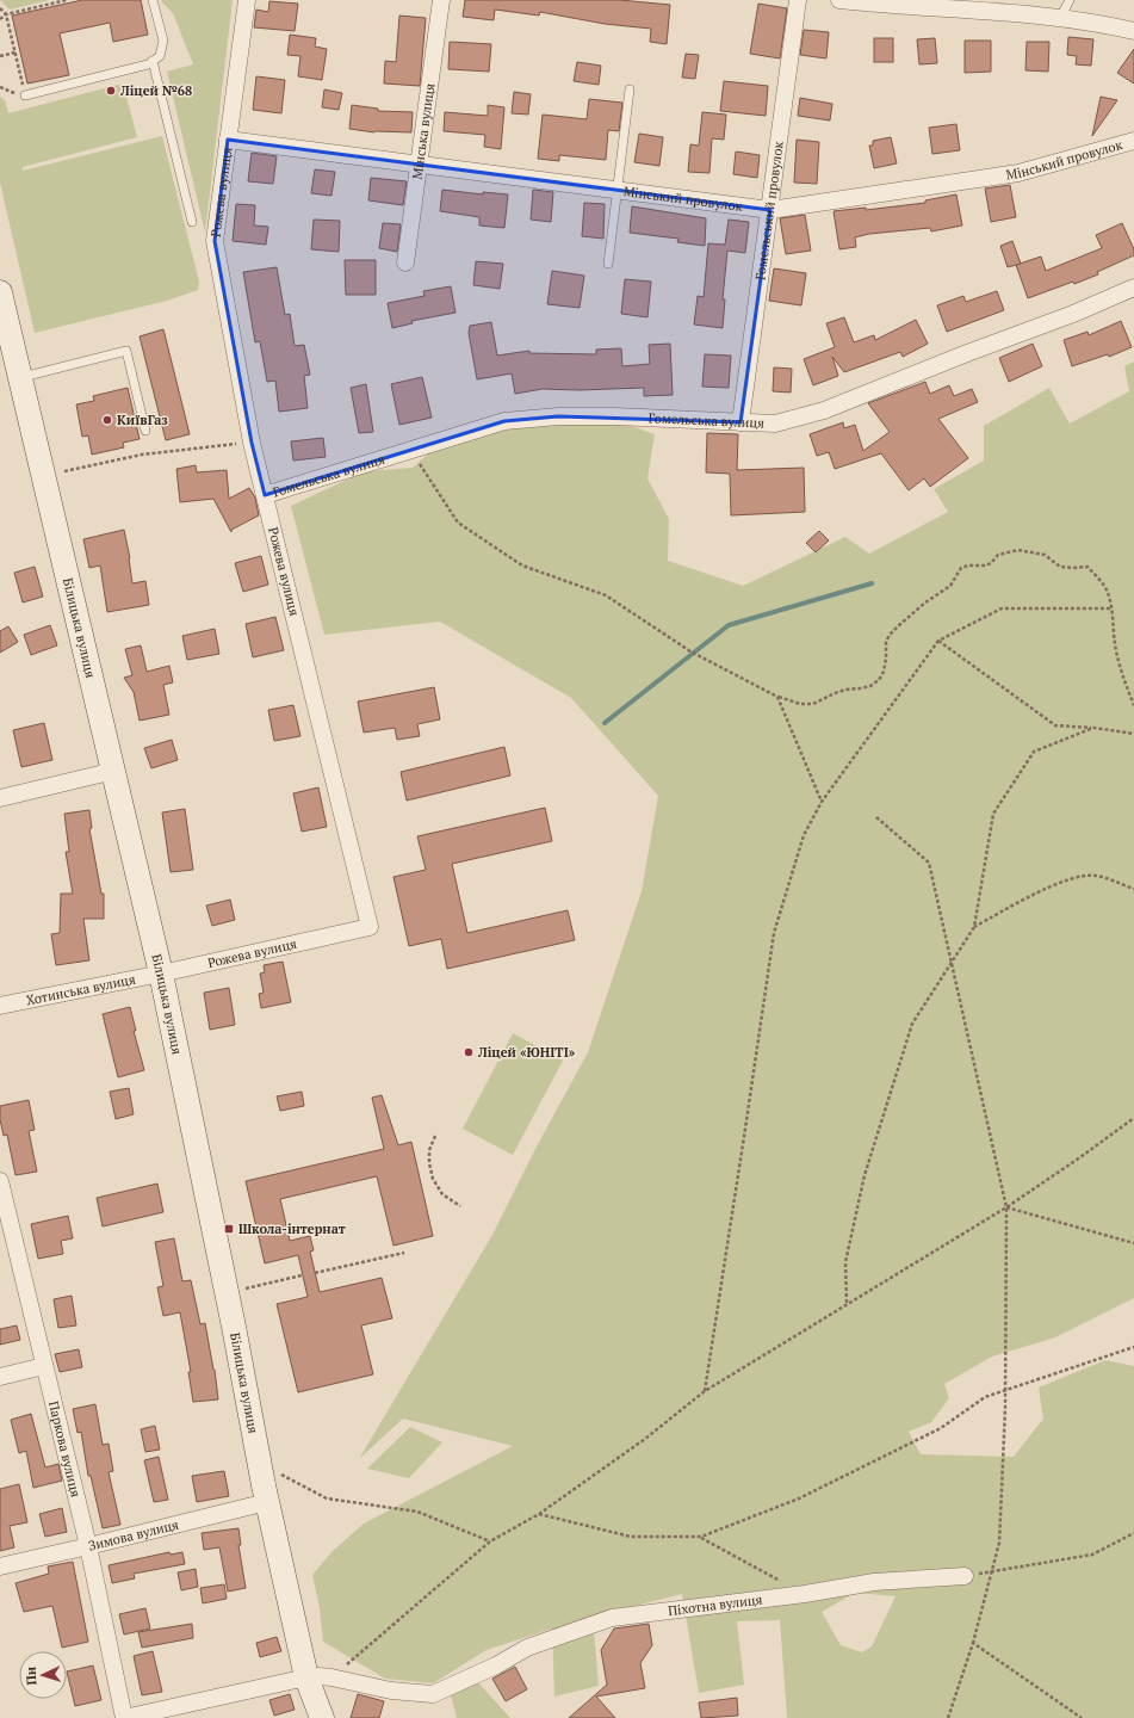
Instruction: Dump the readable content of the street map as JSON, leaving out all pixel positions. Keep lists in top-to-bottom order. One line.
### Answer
{"streets":{"main road":["Білицька вулиця"],"street":["Мінська вулиця","Мінський провулок","Рожева вулиця","Гомельський провулок","Гомельська вулиця","Хотинська вулиця","Паркова вулиця","Зимова вулиця","Піхотна вулиця"]},"crossings":[["Мінська вулиця","Мінський провулок"],["Мінський провулок","Рожева вулиця"],["Мінський провулок","Гомельський провулок"],["Рожева вулиця","Гомельська вулиця"],["Рожева вулиця","Білицька вулиця"],["Рожева вулиця","Хотинська вулиця"],["Гомельський провулок","Гомельська вулиця"],["Білицька вулиця","Хотинська вулиця"],["Білицька вулиця","Зимова вулиця"],["Білицька вулиця","Піхотна вулиця"],["Паркова вулиця","Зимова вулиця"],["Паркова вулиця","Піхотна вулиця"]],"places":{"other":["Ліцей №68","КиївГаз","Ліцей «ЮНІТІ»"],"transit":["Школа-інтернат"]},"north":"left"}
